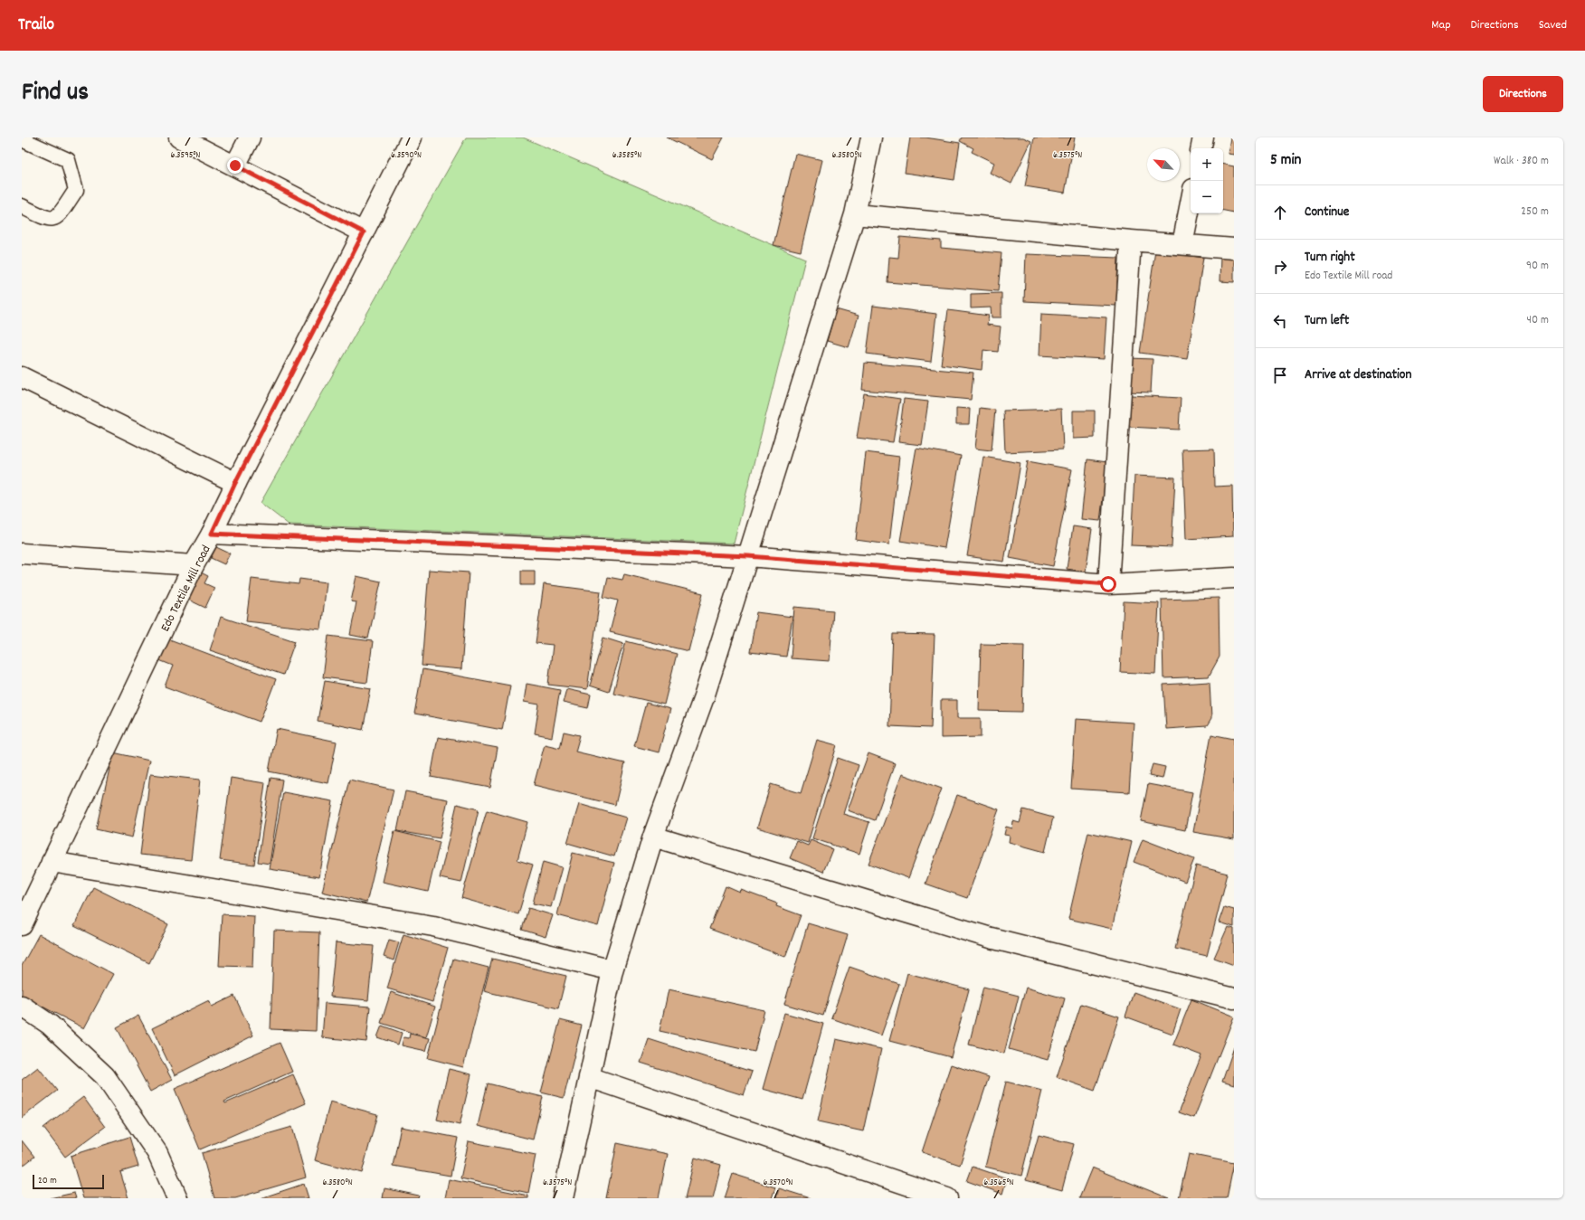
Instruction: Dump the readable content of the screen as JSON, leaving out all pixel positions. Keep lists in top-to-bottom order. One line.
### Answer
{"streets":{"street":["Edo Textile Mill road"]},"scale_bar":"20 m","north":"top left","page":{"header":"Trailo","nav":["Map","Directions","Saved"],"title":"Find us","buttons":"Directions","heading":["5 min","Walk · 380 m"],"map_buttons":["+","−"],"list":[["Continue","250 m"],["Turn right","Edo Textile Mill road","90 m"],["Turn left","40 m"],"Arrive at destination"],"scale":"20 m"},"coordinates":["6.3595°N","6.3590°N","6.3585°N","6.3580°N","6.3575°N","6.3570°N","6.3565°N"]}
